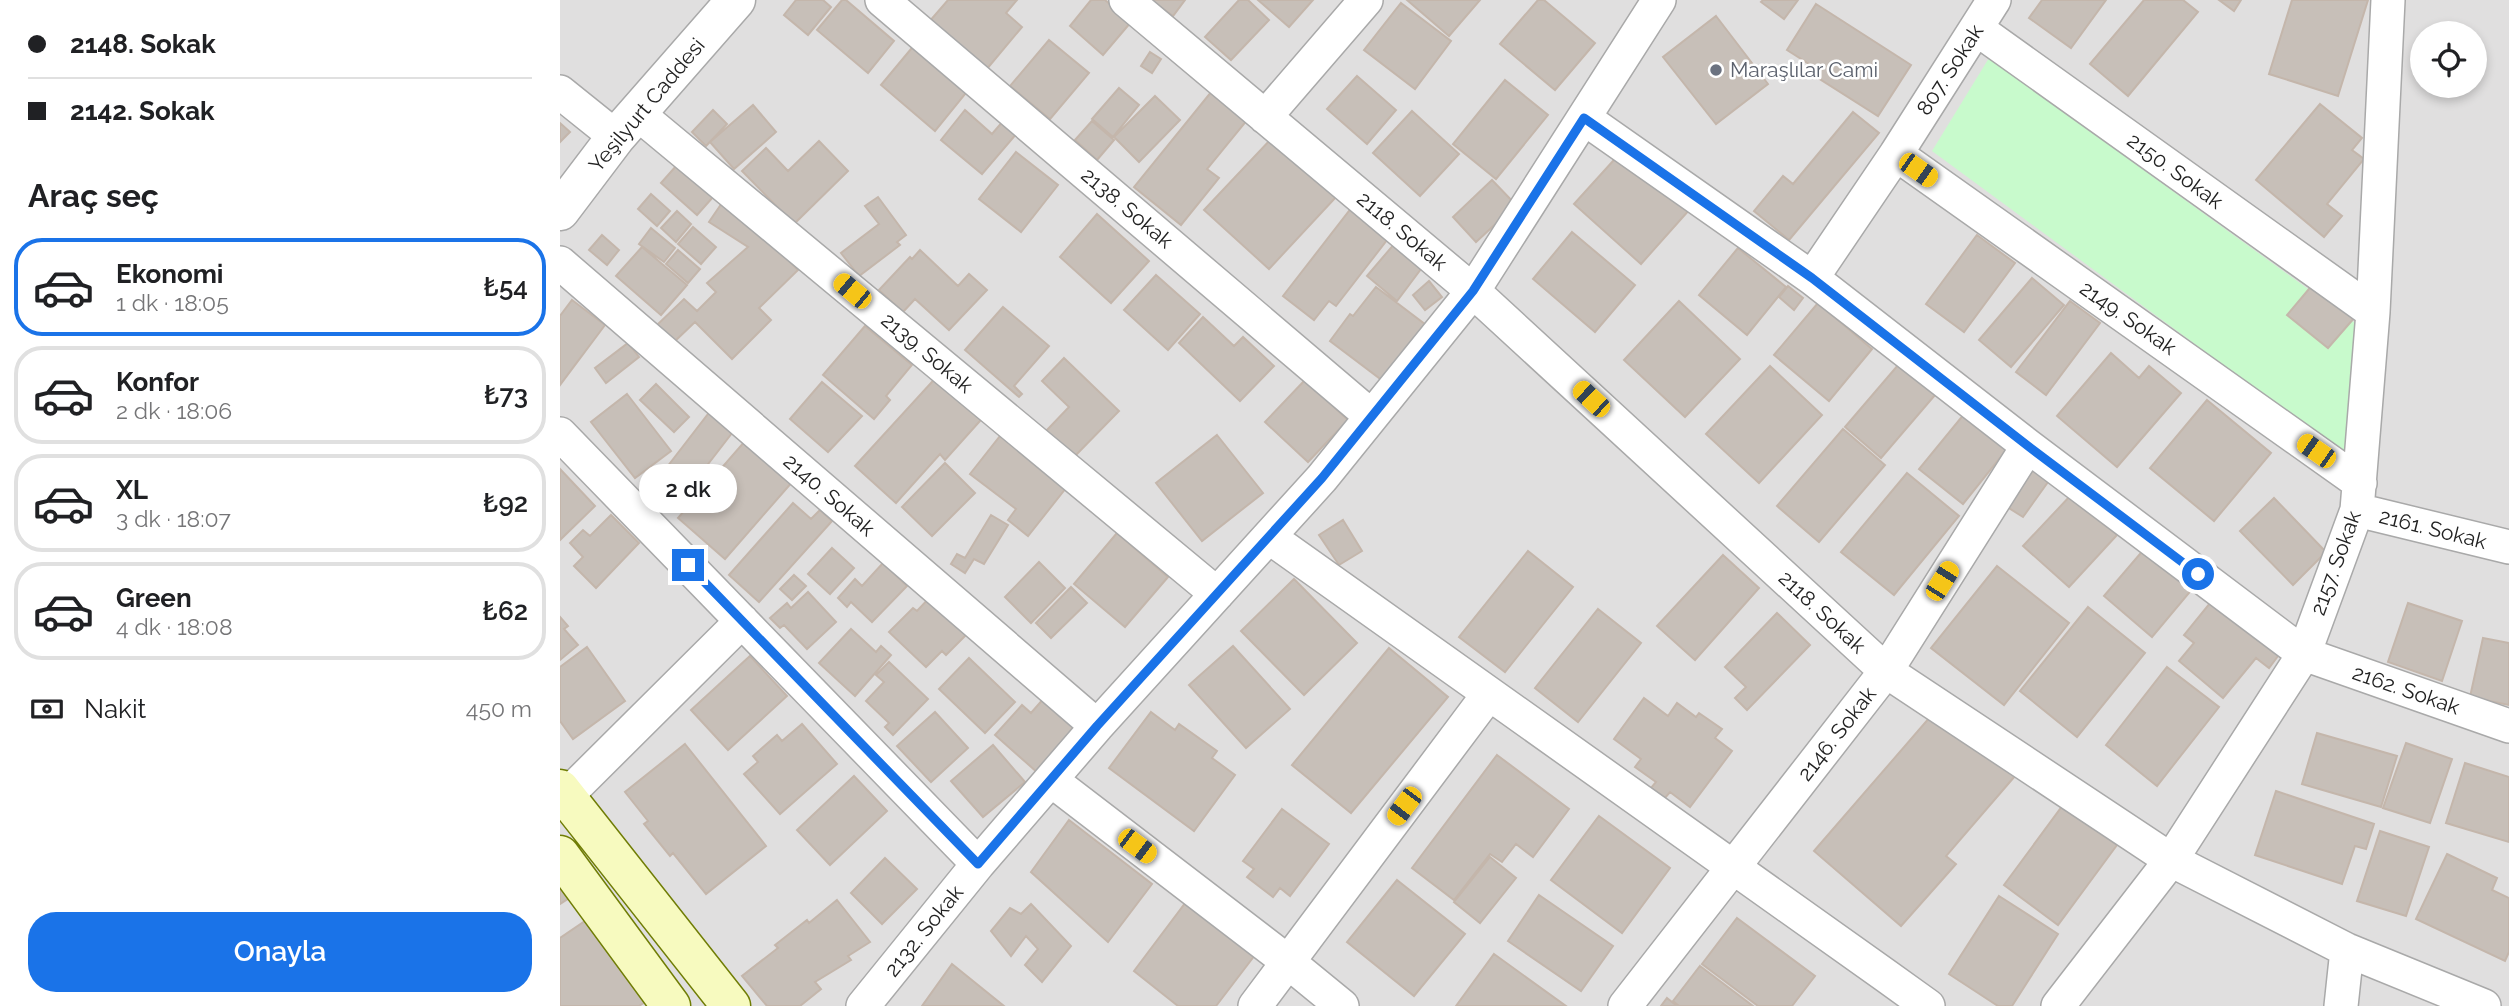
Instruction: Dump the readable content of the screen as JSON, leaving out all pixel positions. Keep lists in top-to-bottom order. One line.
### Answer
{"streets":{"street":["807. Sokak","Yeşilyurt Caddesi","2150. Sokak","2138. Sokak","2118. Sokak","2149. Sokak","2139. Sokak","2140. Sokak","2161. Sokak","2157. Sokak","2162. Sokak","2146. Sokak","2132. Sokak"]},"crossings":[["807. Sokak","2150. Sokak"],["807. Sokak","2149. Sokak"],["807. Sokak","2162. Sokak"],["Yeşilyurt Caddesi","2139. Sokak"],["2150. Sokak","2157. Sokak"],["2138. Sokak","2132. Sokak"],["2118. Sokak","2157. Sokak"],["2118. Sokak","2146. Sokak"],["2118. Sokak","2132. Sokak"],["2149. Sokak","2161. Sokak"],["2149. Sokak","2157. Sokak"],["2139. Sokak","2132. Sokak"],["2140. Sokak","2132. Sokak"],["2161. Sokak","2157. Sokak"],["2157. Sokak","2162. Sokak"],["2162. Sokak","2146. Sokak"],["2162. Sokak","2132. Sokak"]],"places":["Maraşlılar Cami"],"page":{"banner":["2148. Sokak","2142. Sokak"],"heading":"Araç seç","list":[{"name":"Ekonomi","note":"1 dk · 18:05","value":"₺54"},{"name":"Konfor","note":"2 dk · 18:06","value":"₺73"},{"name":"XL","note":"3 dk · 18:07","value":"₺92"},{"name":"Green","note":"4 dk · 18:08","value":"₺62"}],"bubble":"2 dk","pay":["Nakit","450 m"],"buttons":"Onayla"}}
